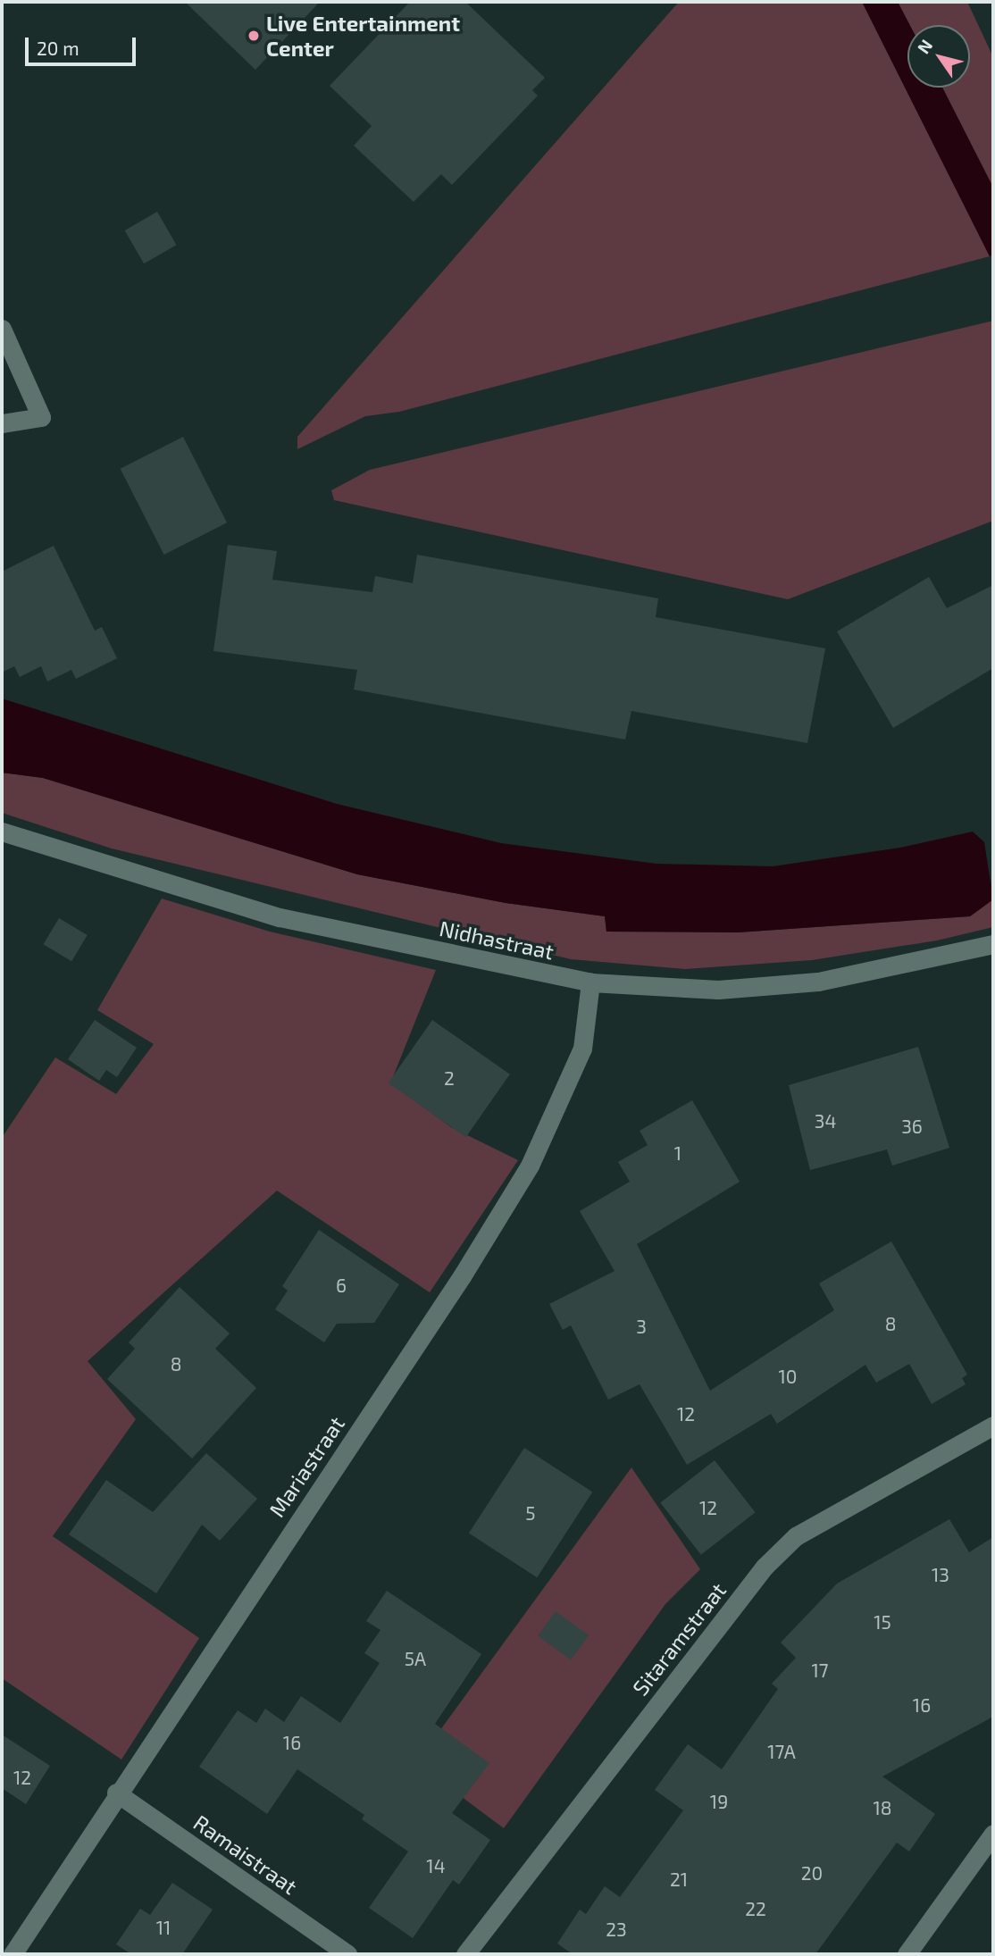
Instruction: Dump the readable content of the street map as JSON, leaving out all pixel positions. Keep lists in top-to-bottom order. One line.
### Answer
{"streets":{"street":["Nidhastraat","Mariastraat","Sitaramstraat","Ramaistraat"]},"crossings":[["Nidhastraat","Mariastraat"],["Mariastraat","Ramaistraat"]],"places":["Live Entertainment Center"],"house_numbers":["2","34","36","1","6","8","3","8","10","12","12","5","13","15","5A","17","16","16","17A","12","19","18","14","20","21","22","11","23"],"scale_bar":"20 m","north":"top left"}
